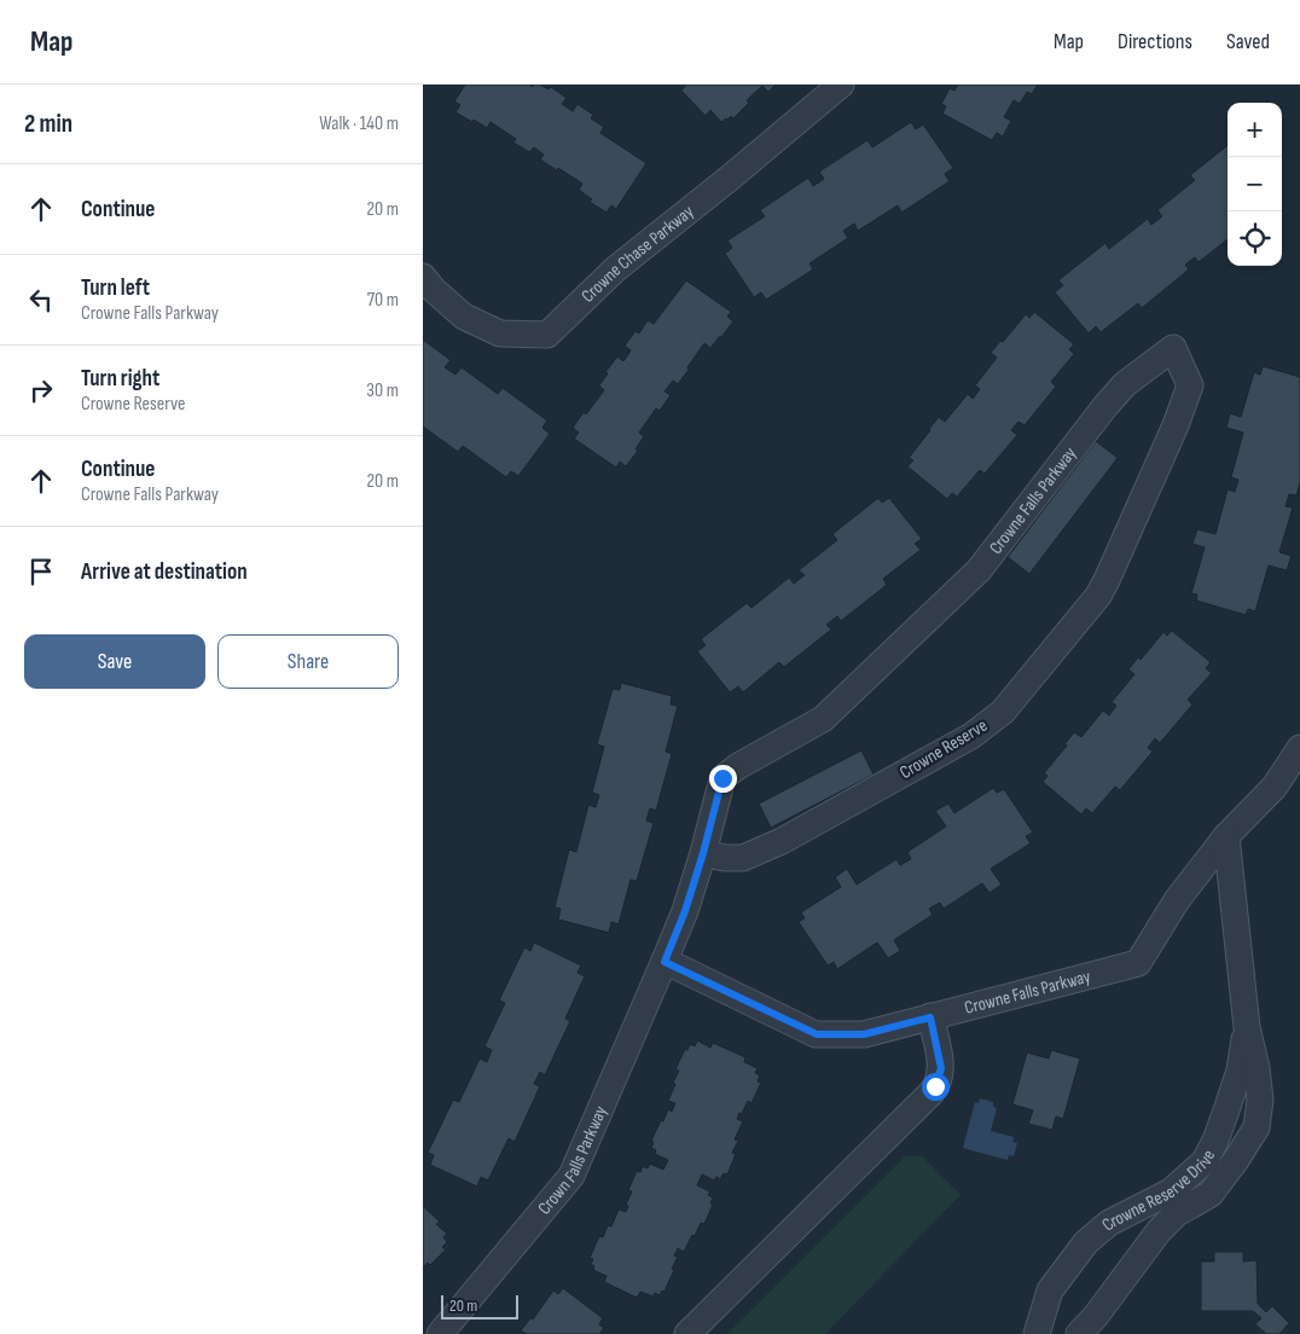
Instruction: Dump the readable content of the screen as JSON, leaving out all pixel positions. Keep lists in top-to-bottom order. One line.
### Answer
{"streets":{"street":["Crowne Chase Parkway","Crowne Falls Parkway","Crowne Reserve","Crown Falls Parkway","Crowne Reserve Drive"]},"crossings":[["Crowne Falls Parkway","Crowne Reserve"],["Crowne Falls Parkway","Crown Falls Parkway"],["Crowne Falls Parkway","Crowne Reserve Drive"]],"scale_bar":"20 m","page":{"header":"Map","nav":["Map","Directions","Saved"],"heading":["2 min","Walk · 140 m"],"map_buttons":["+","−"],"list":[["Continue","20 m"],["Turn left","Crowne Falls Parkway","70 m"],["Turn right","Crowne Reserve","30 m"],["Continue","Crowne Falls Parkway","20 m"],"Arrive at destination"],"buttons":["Save","Share"],"scale":"20 m"}}
